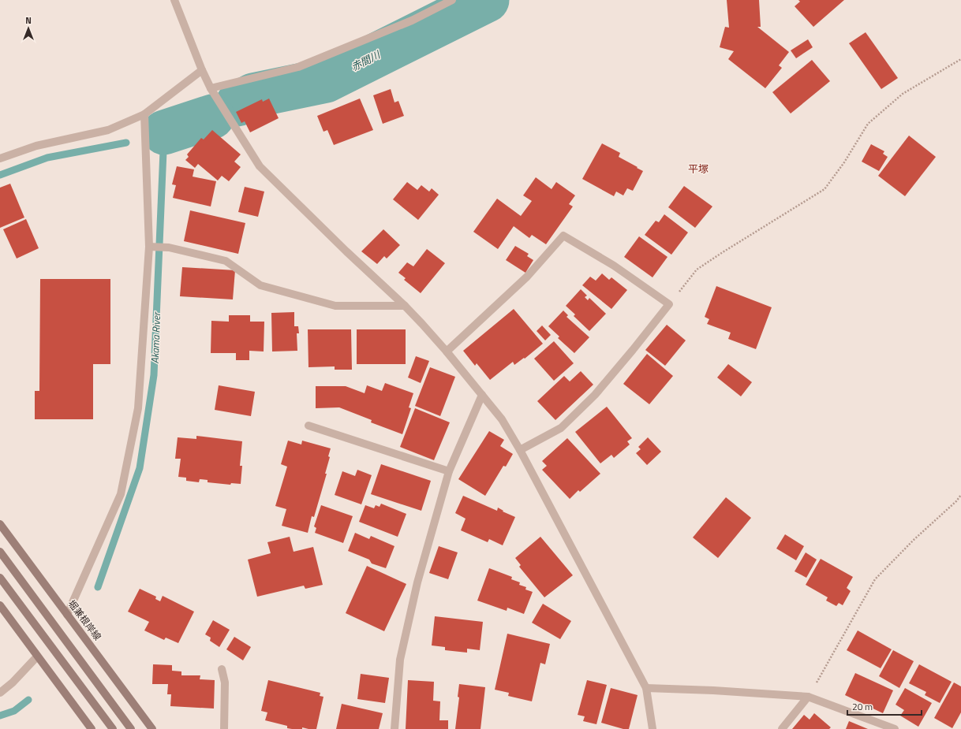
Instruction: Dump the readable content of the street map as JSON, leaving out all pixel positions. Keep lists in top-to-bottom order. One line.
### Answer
{"streets":{"main road":["堀兼根岸線"]},"districts":["平塚"],"water":["赤間川","Akama River"],"scale_bar":"20 m","north":"top"}
